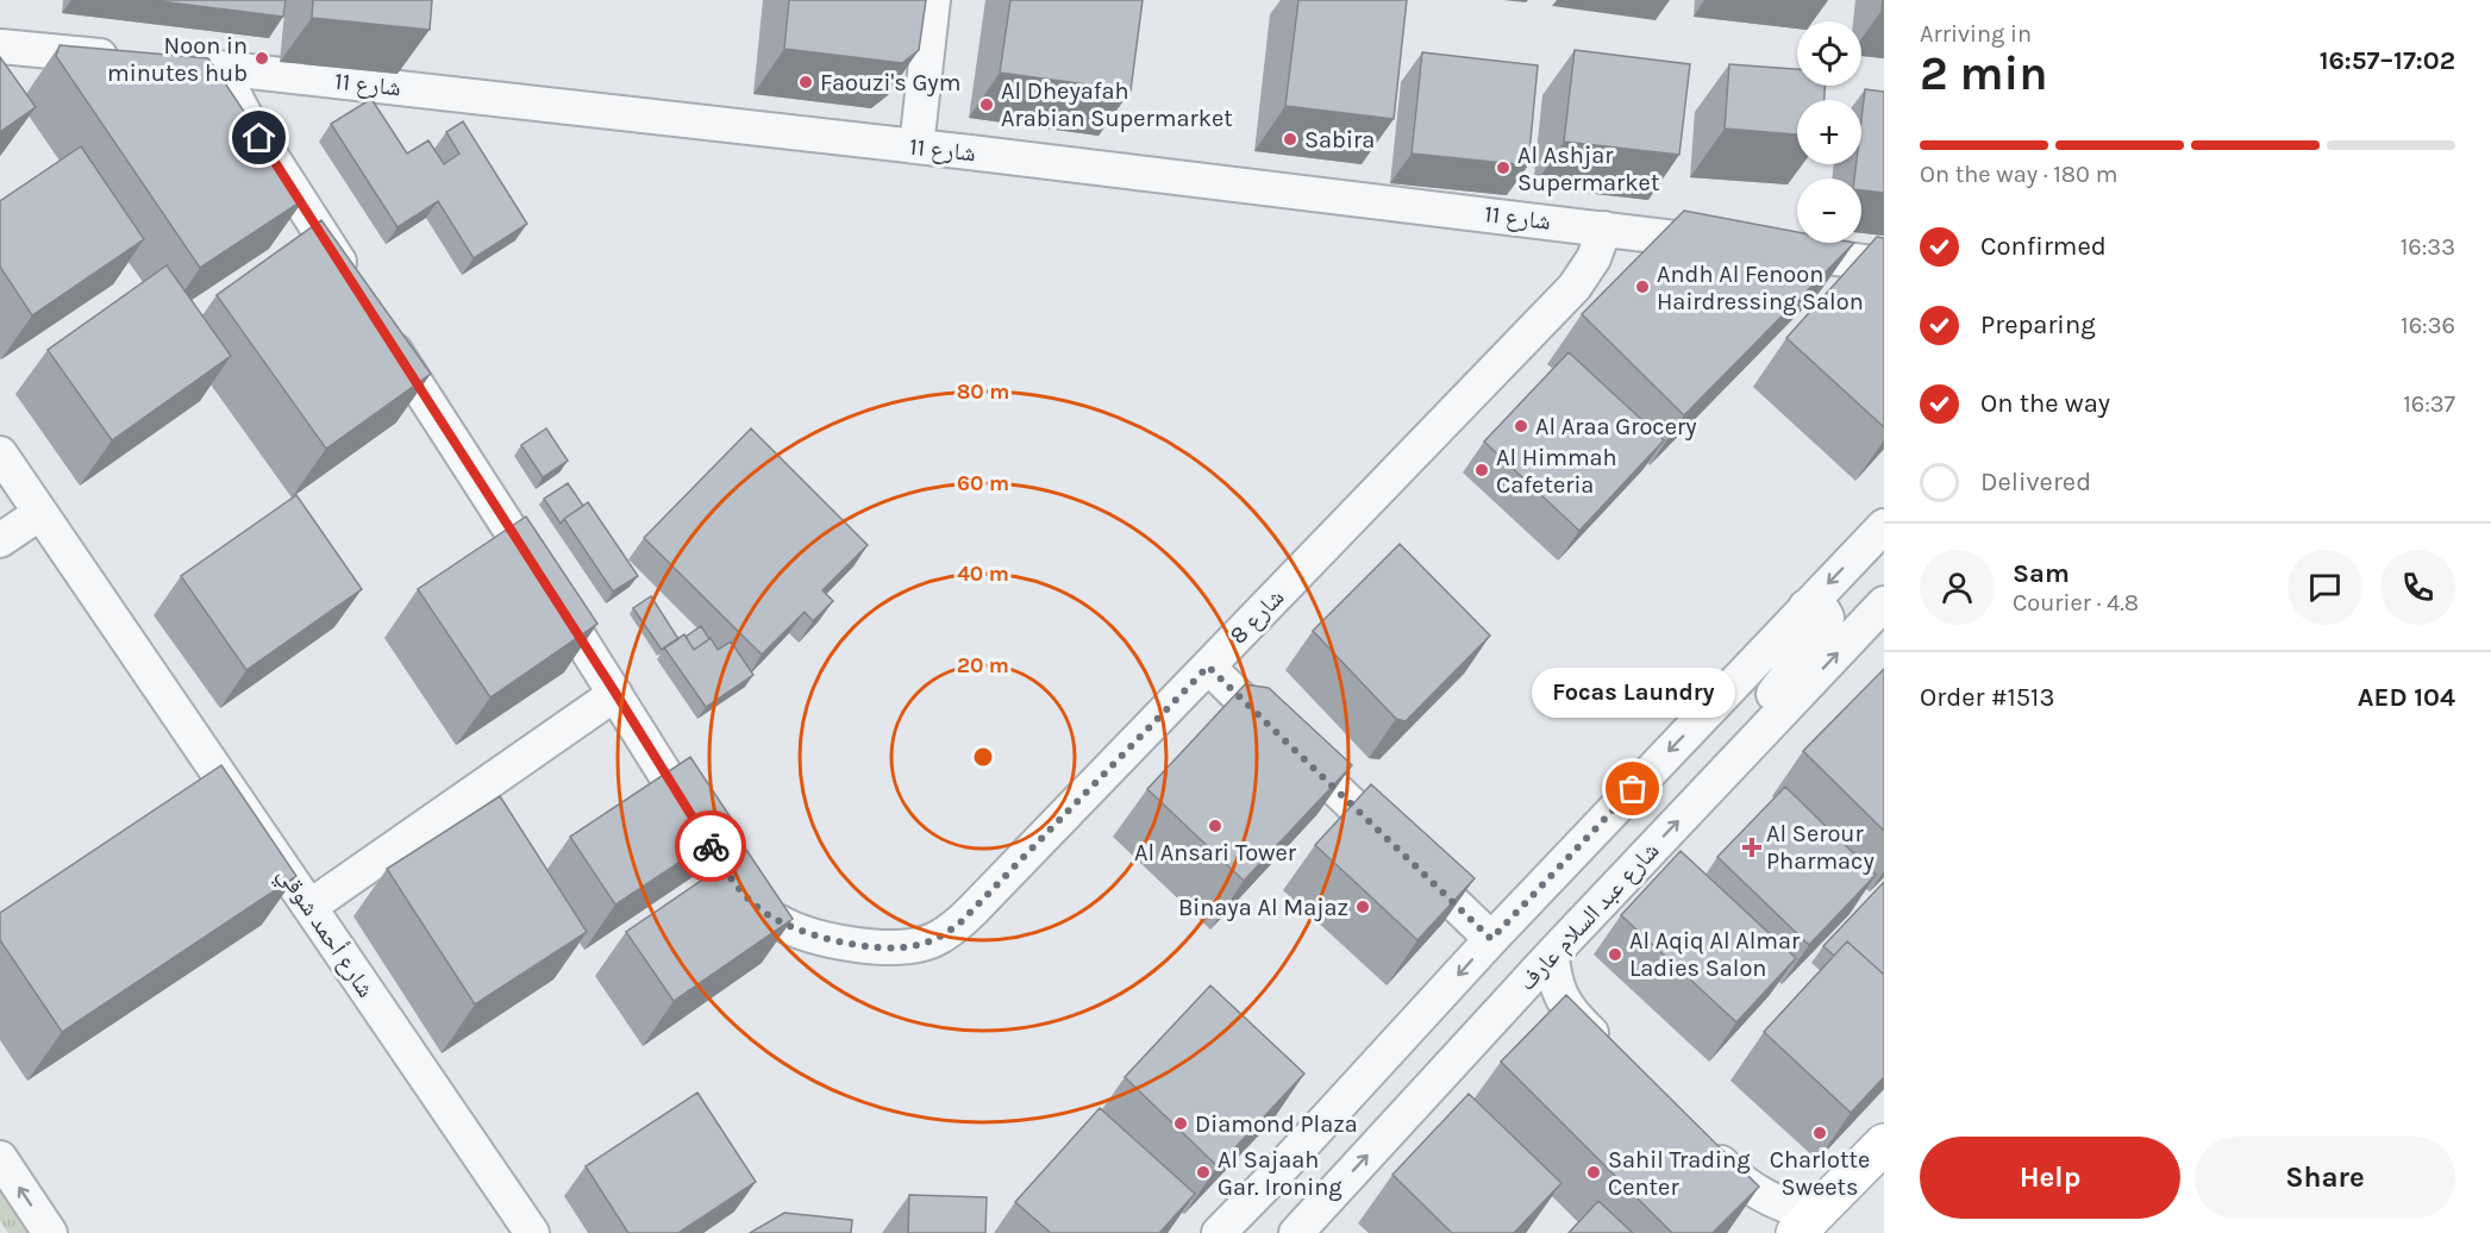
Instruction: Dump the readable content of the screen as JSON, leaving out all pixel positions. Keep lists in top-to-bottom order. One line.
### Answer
{"streets":{"street":["شارع 11","شارع 8","شارع عبد السلام عارف","شارع أحمد شوقي"]},"crossings":[["شارع 11","شارع 8"]],"places":{"other":["Noon in minutes hub","Faouzi's Gym","Al Dheyafah Arabian Supermarket","Sabira","Al Ashjar Supermarket","Andh Al Fenoon Hairdressing Salon","Al Araa Grocery","Al Himmah Cafeteria","Focas Laundry","Al Ansari Tower","Binaya Al Majaz","Al Aqiq Al Almar Ladies Salon","Diamond Plaza","Charlotte Sweets","Al Sajaah Gar. Ironing","Sahil Trading Center"],"health":["Al Serour Pharmacy"]},"page":{"heading":["2 min","Arriving in","16:57–17:02"],"panel":["Sam","Courier · 4.8","Order #1513","AED 104"],"map_buttons":["+","−"],"bar":"On the way · 180 m","list":[["Confirmed","16:33"],["Preparing","16:36"],["On the way","16:37"],"Delivered"],"bubble":"Focas Laundry","buttons":["Help","Share"]},"rings":["80 m","60 m","40 m","20 m"]}
